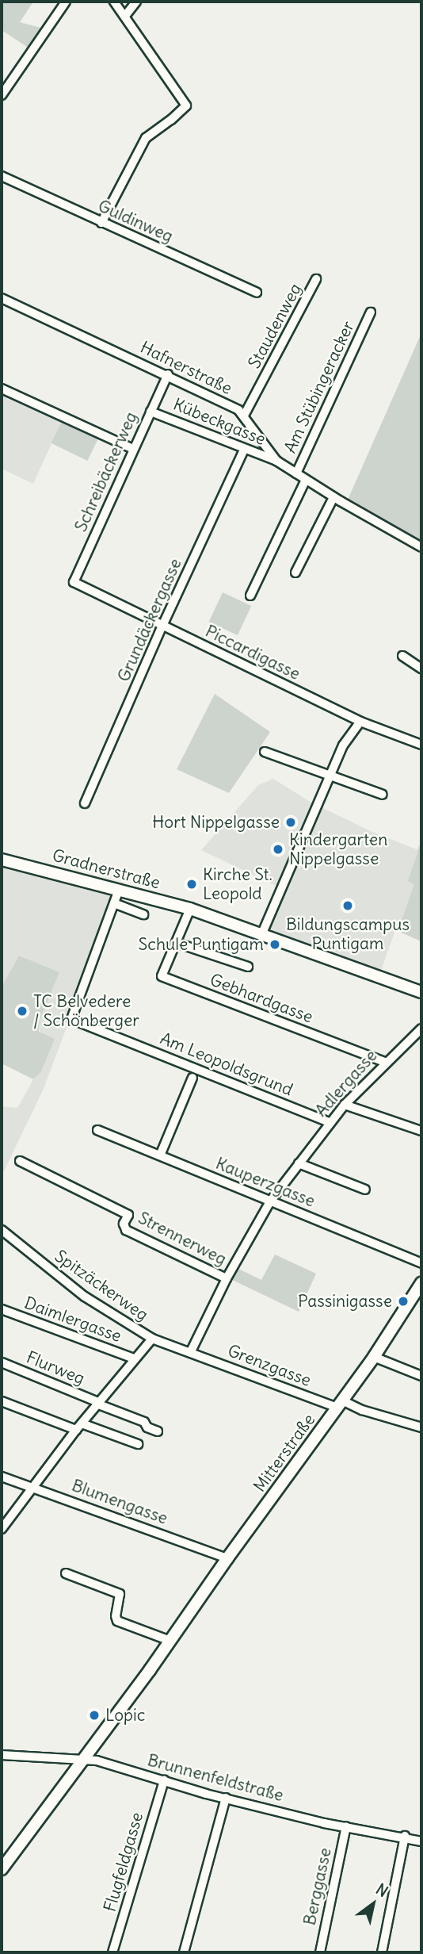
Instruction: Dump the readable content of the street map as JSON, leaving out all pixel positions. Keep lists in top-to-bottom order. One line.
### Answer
{"streets":{"main road":["Gradnerstraße","Mitterstraße"],"street":["Guldinweg","Staudenweg","Hafnerstraße","Am Stübingeracker","Kübeckgasse","Schreibäckerweg","Grundäckergasse","Piccardigasse","Gebhardgasse","Am Leopoldsgrund","Adlergasse","Kauperzgasse","Strennerweg","Spitzäckerweg","Daimlergasse","Grenzgasse","Flurweg","Blumengasse","Brunnenfeldstraße","Flugfeldgasse","Berggasse"]},"crossings":[["Staudenweg","Hafnerstraße"],["Hafnerstraße","Am Stübingeracker"],["Hafnerstraße","Kübeckgasse"],["Hafnerstraße","Schreibäckerweg"],["Kübeckgasse","Schreibäckerweg"],["Kübeckgasse","Grundäckergasse"],["Schreibäckerweg","Piccardigasse"],["Grundäckergasse","Piccardigasse"],["Gradnerstraße","Gebhardgasse"],["Gradnerstraße","Am Leopoldsgrund"],["Gebhardgasse","Adlergasse"],["Am Leopoldsgrund","Adlergasse"],["Adlergasse","Kauperzgasse"],["Adlergasse","Strennerweg"],["Adlergasse","Spitzäckerweg"],["Adlergasse","Grenzgasse"],["Spitzäckerweg","Grenzgasse"],["Grenzgasse","Mitterstraße"],["Mitterstraße","Blumengasse"],["Mitterstraße","Brunnenfeldstraße"],["Brunnenfeldstraße","Flugfeldgasse"],["Brunnenfeldstraße","Berggasse"]],"places":["Hort Nippelgasse","Kindergarten Nippelgasse","Kirche St. Leopold","Bildungscampus Puntigam","Schule Puntigam","TC Belvedere / Schönberger","Passinigasse","Lopic"],"north":"top right"}
